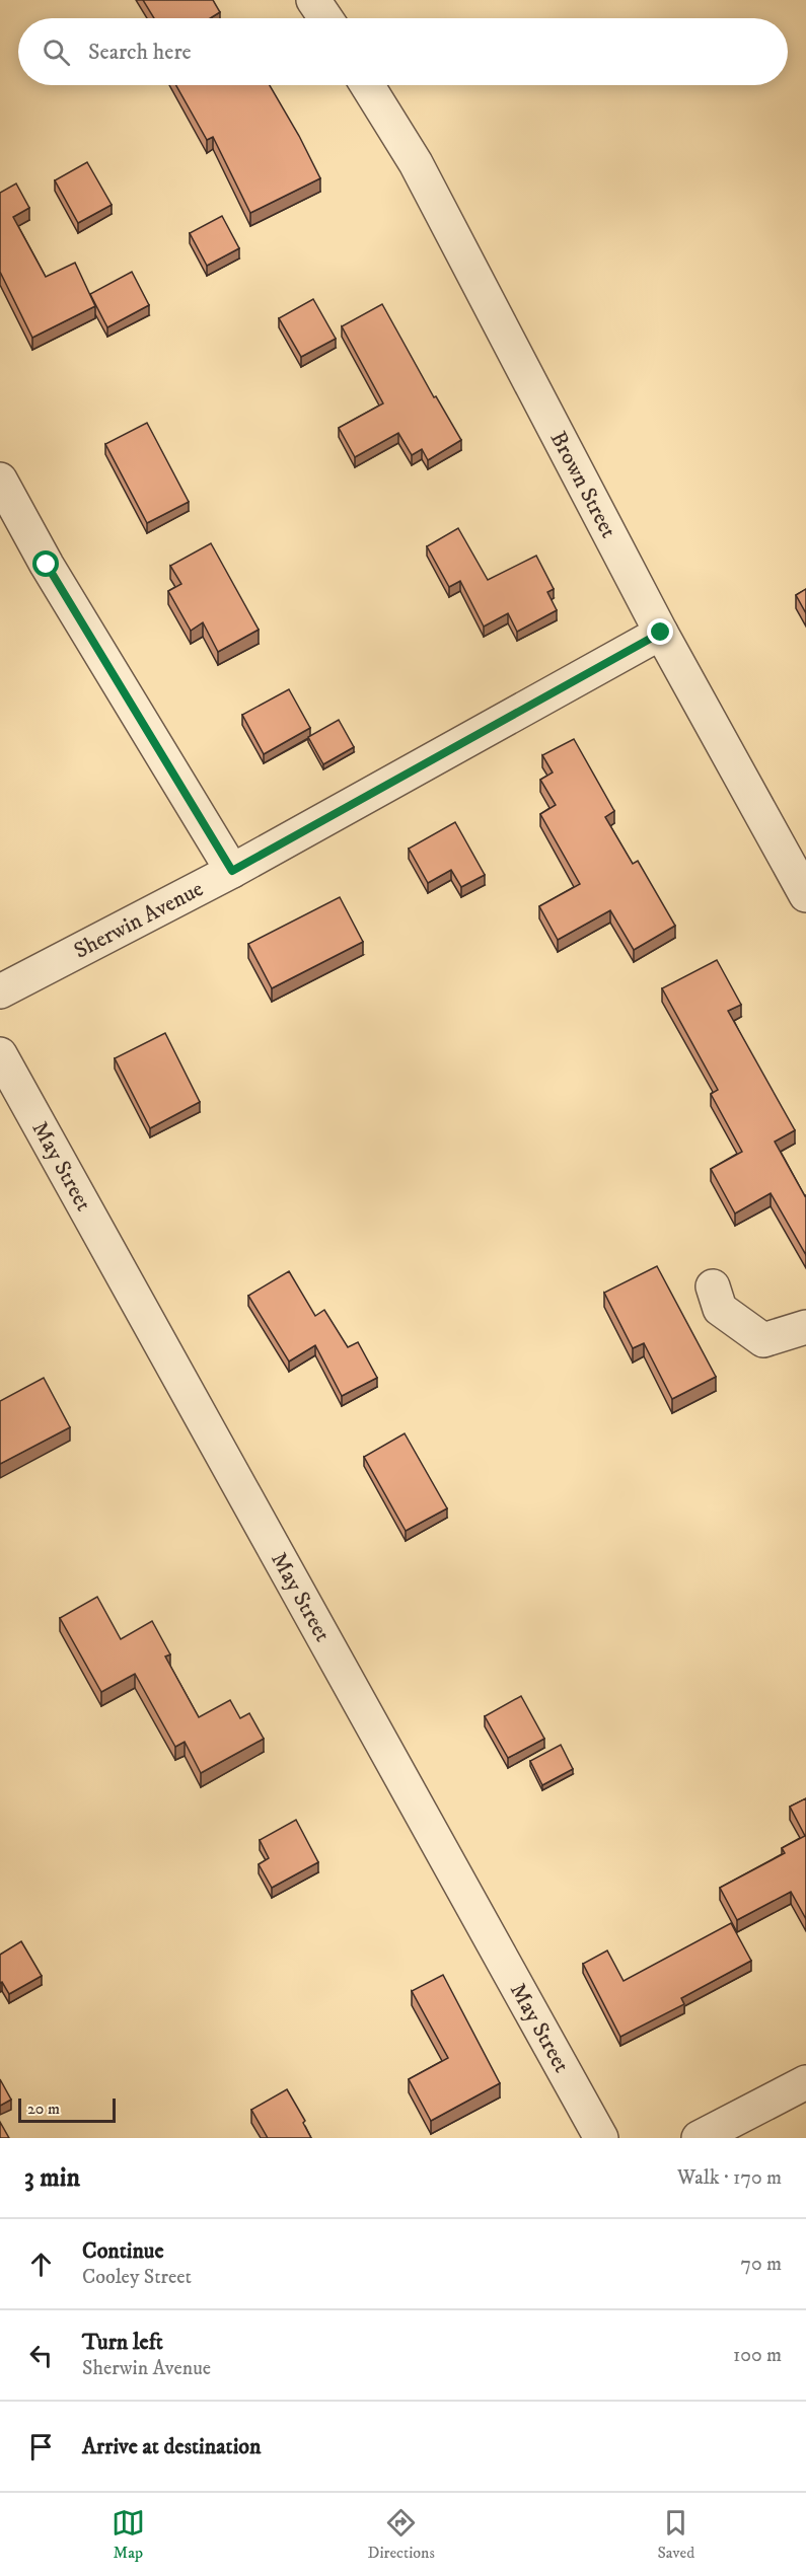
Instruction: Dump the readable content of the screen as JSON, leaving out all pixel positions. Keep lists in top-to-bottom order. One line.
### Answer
{"streets":{"street":["Brown Street","Sherwin Avenue","May Street"]},"crossings":[["Brown Street","Sherwin Avenue"]],"scale_bar":"20 m","page":{"search":"Search here","scale":"20 m","heading":["3 min","Walk · 170 m"],"list":[["Continue","Cooley Street","70 m"],["Turn left","Sherwin Avenue","100 m"],"Arrive at destination"],"nav":["Map","Directions","Saved"]}}
